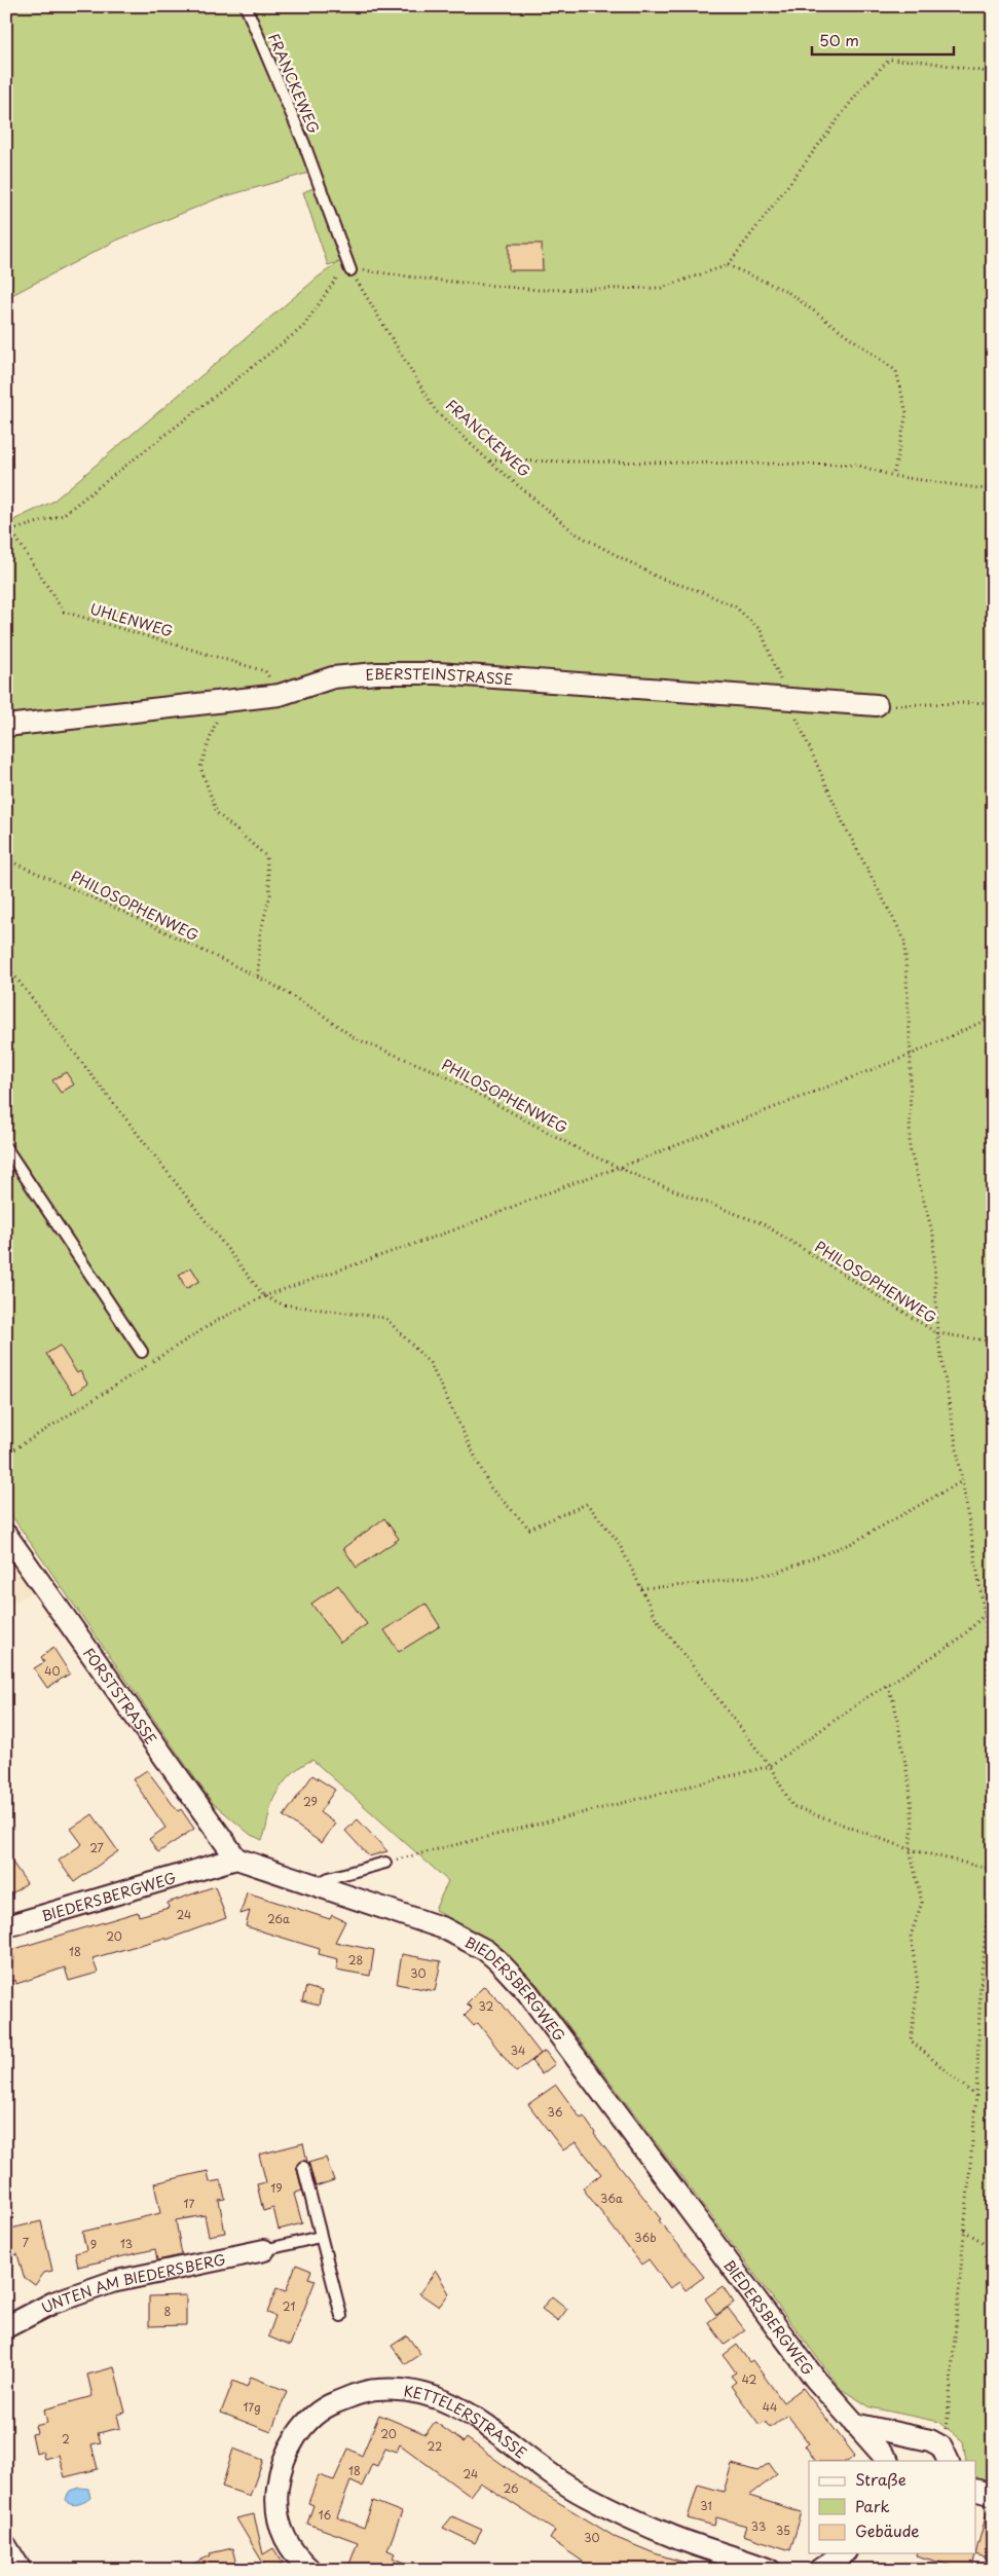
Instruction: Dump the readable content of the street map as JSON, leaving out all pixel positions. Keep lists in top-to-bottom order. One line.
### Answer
{"streets":{"street":["EBERSTEINSTRASSE","FORSTSTRASSE","BIEDERSBERGWEG","UNTEN AM BIEDERSBERG","KETTELERSTRASSE"],"lane":["FRANCKEWEG"],"path":["UHLENWEG","PHILOSOPHENWEG"]},"crossings":[["FRANCKEWEG","EBERSTEINSTRASSE"],["FRANCKEWEG","PHILOSOPHENWEG"],["UHLENWEG","EBERSTEINSTRASSE"],["FORSTSTRASSE","BIEDERSBERGWEG"]],"house_numbers":["40","29","27","24","26a","20","18","28","30","32","34","36","19","36a","17","36b","7","13","9","21","8","42","17g","44","20","2","22","18","24","26","31","16","33","35","30"],"legend":["Straße","Park","Gebäude"],"scale_bar":"50 m"}
